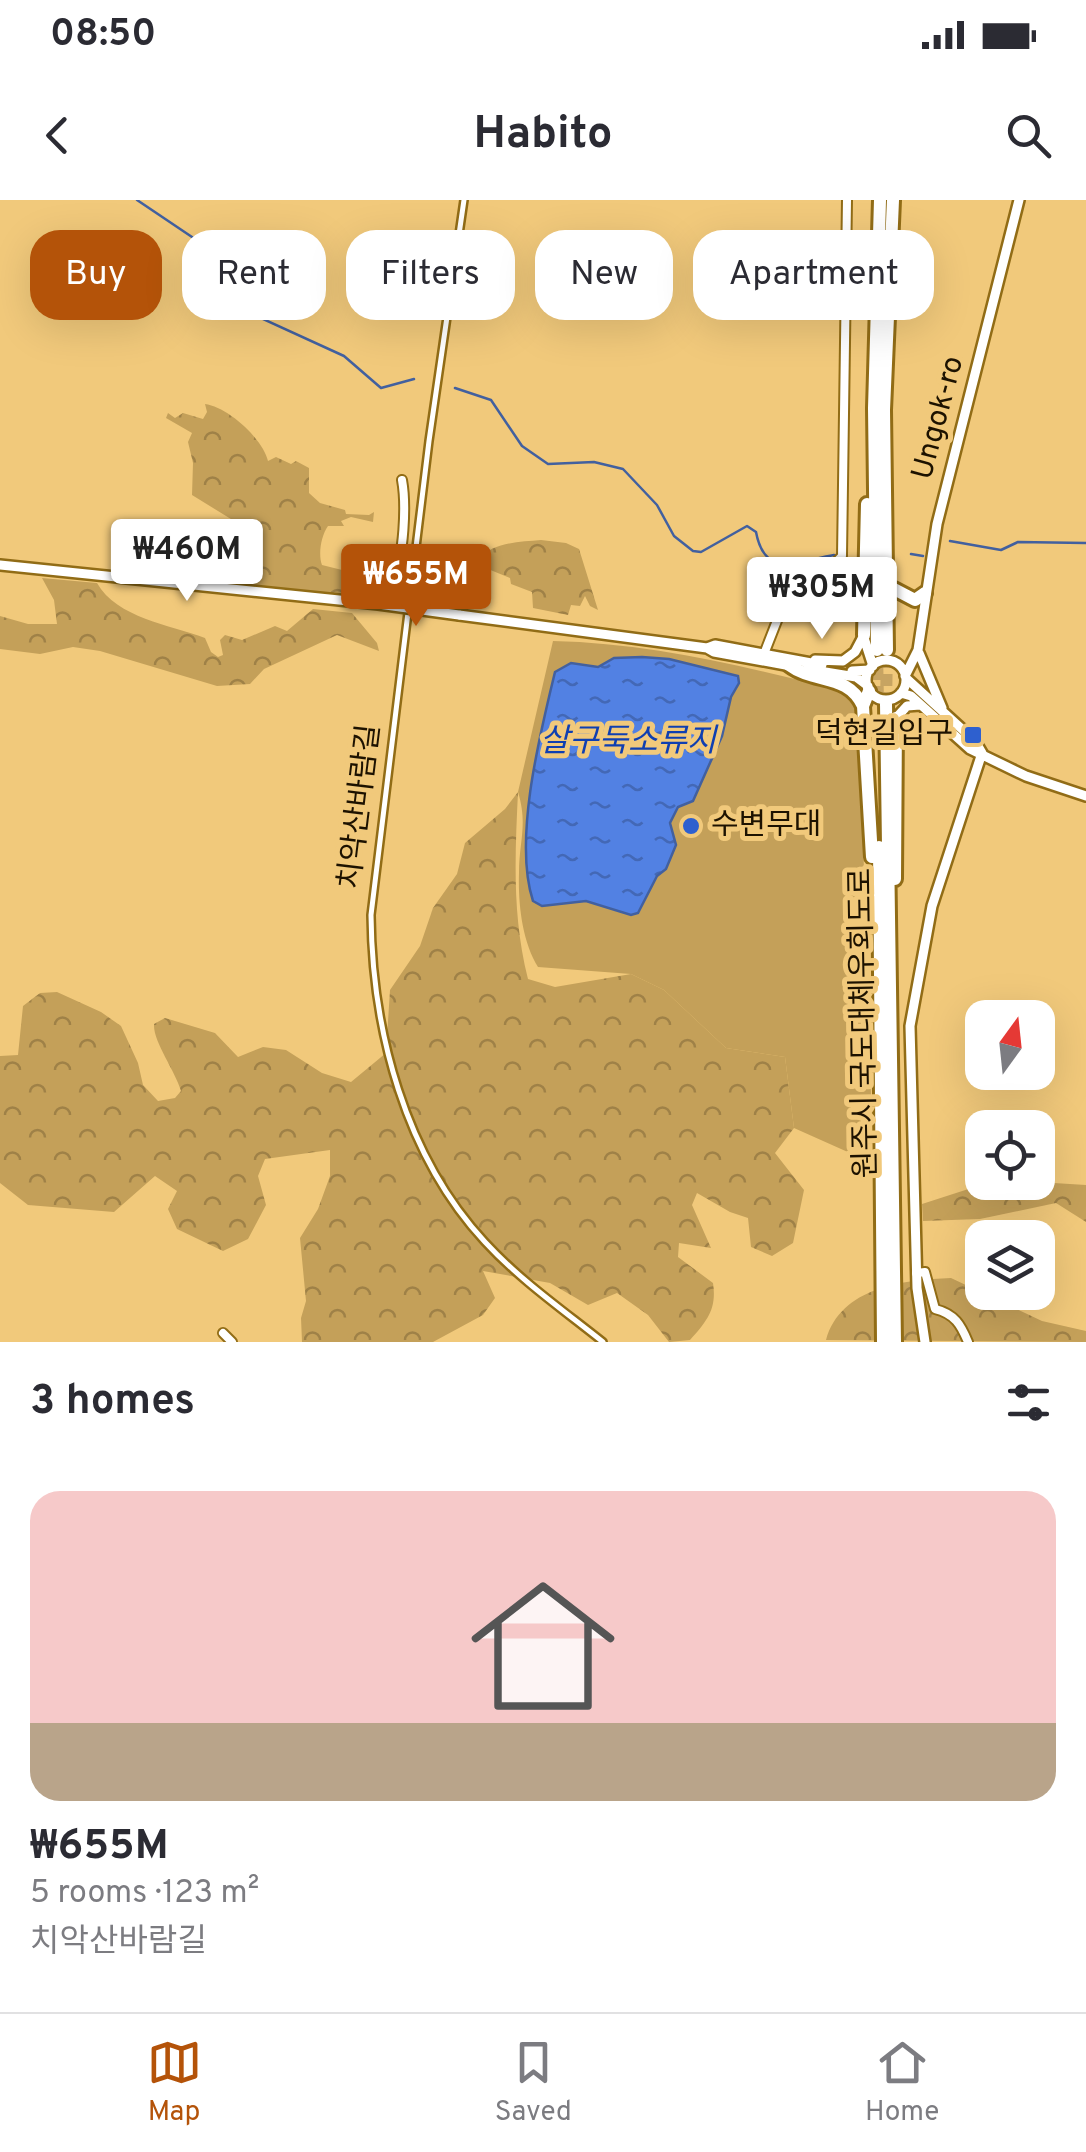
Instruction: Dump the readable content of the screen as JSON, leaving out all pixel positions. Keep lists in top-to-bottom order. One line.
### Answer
{"streets":{"highway":["원주시 국도대체우회도로"],"street":["Ungok-ro","치악산바람길"]},"water":["살구둑소류지"],"places":{"transit":["덕현길입구"],"other":["수변무대"]},"north":"top","page":{"status":"08:50","header":"Habito","chip":["Buy","Rent","Filters","New","Apartment"],"price":["₩460M","₩655M","₩305M"],"heading":"3 homes","list":[{"name":"₩655M","note":"5 rooms · 123 m² · 치악산바람길"}],"tabs":["Map","Saved","Home"]}}
